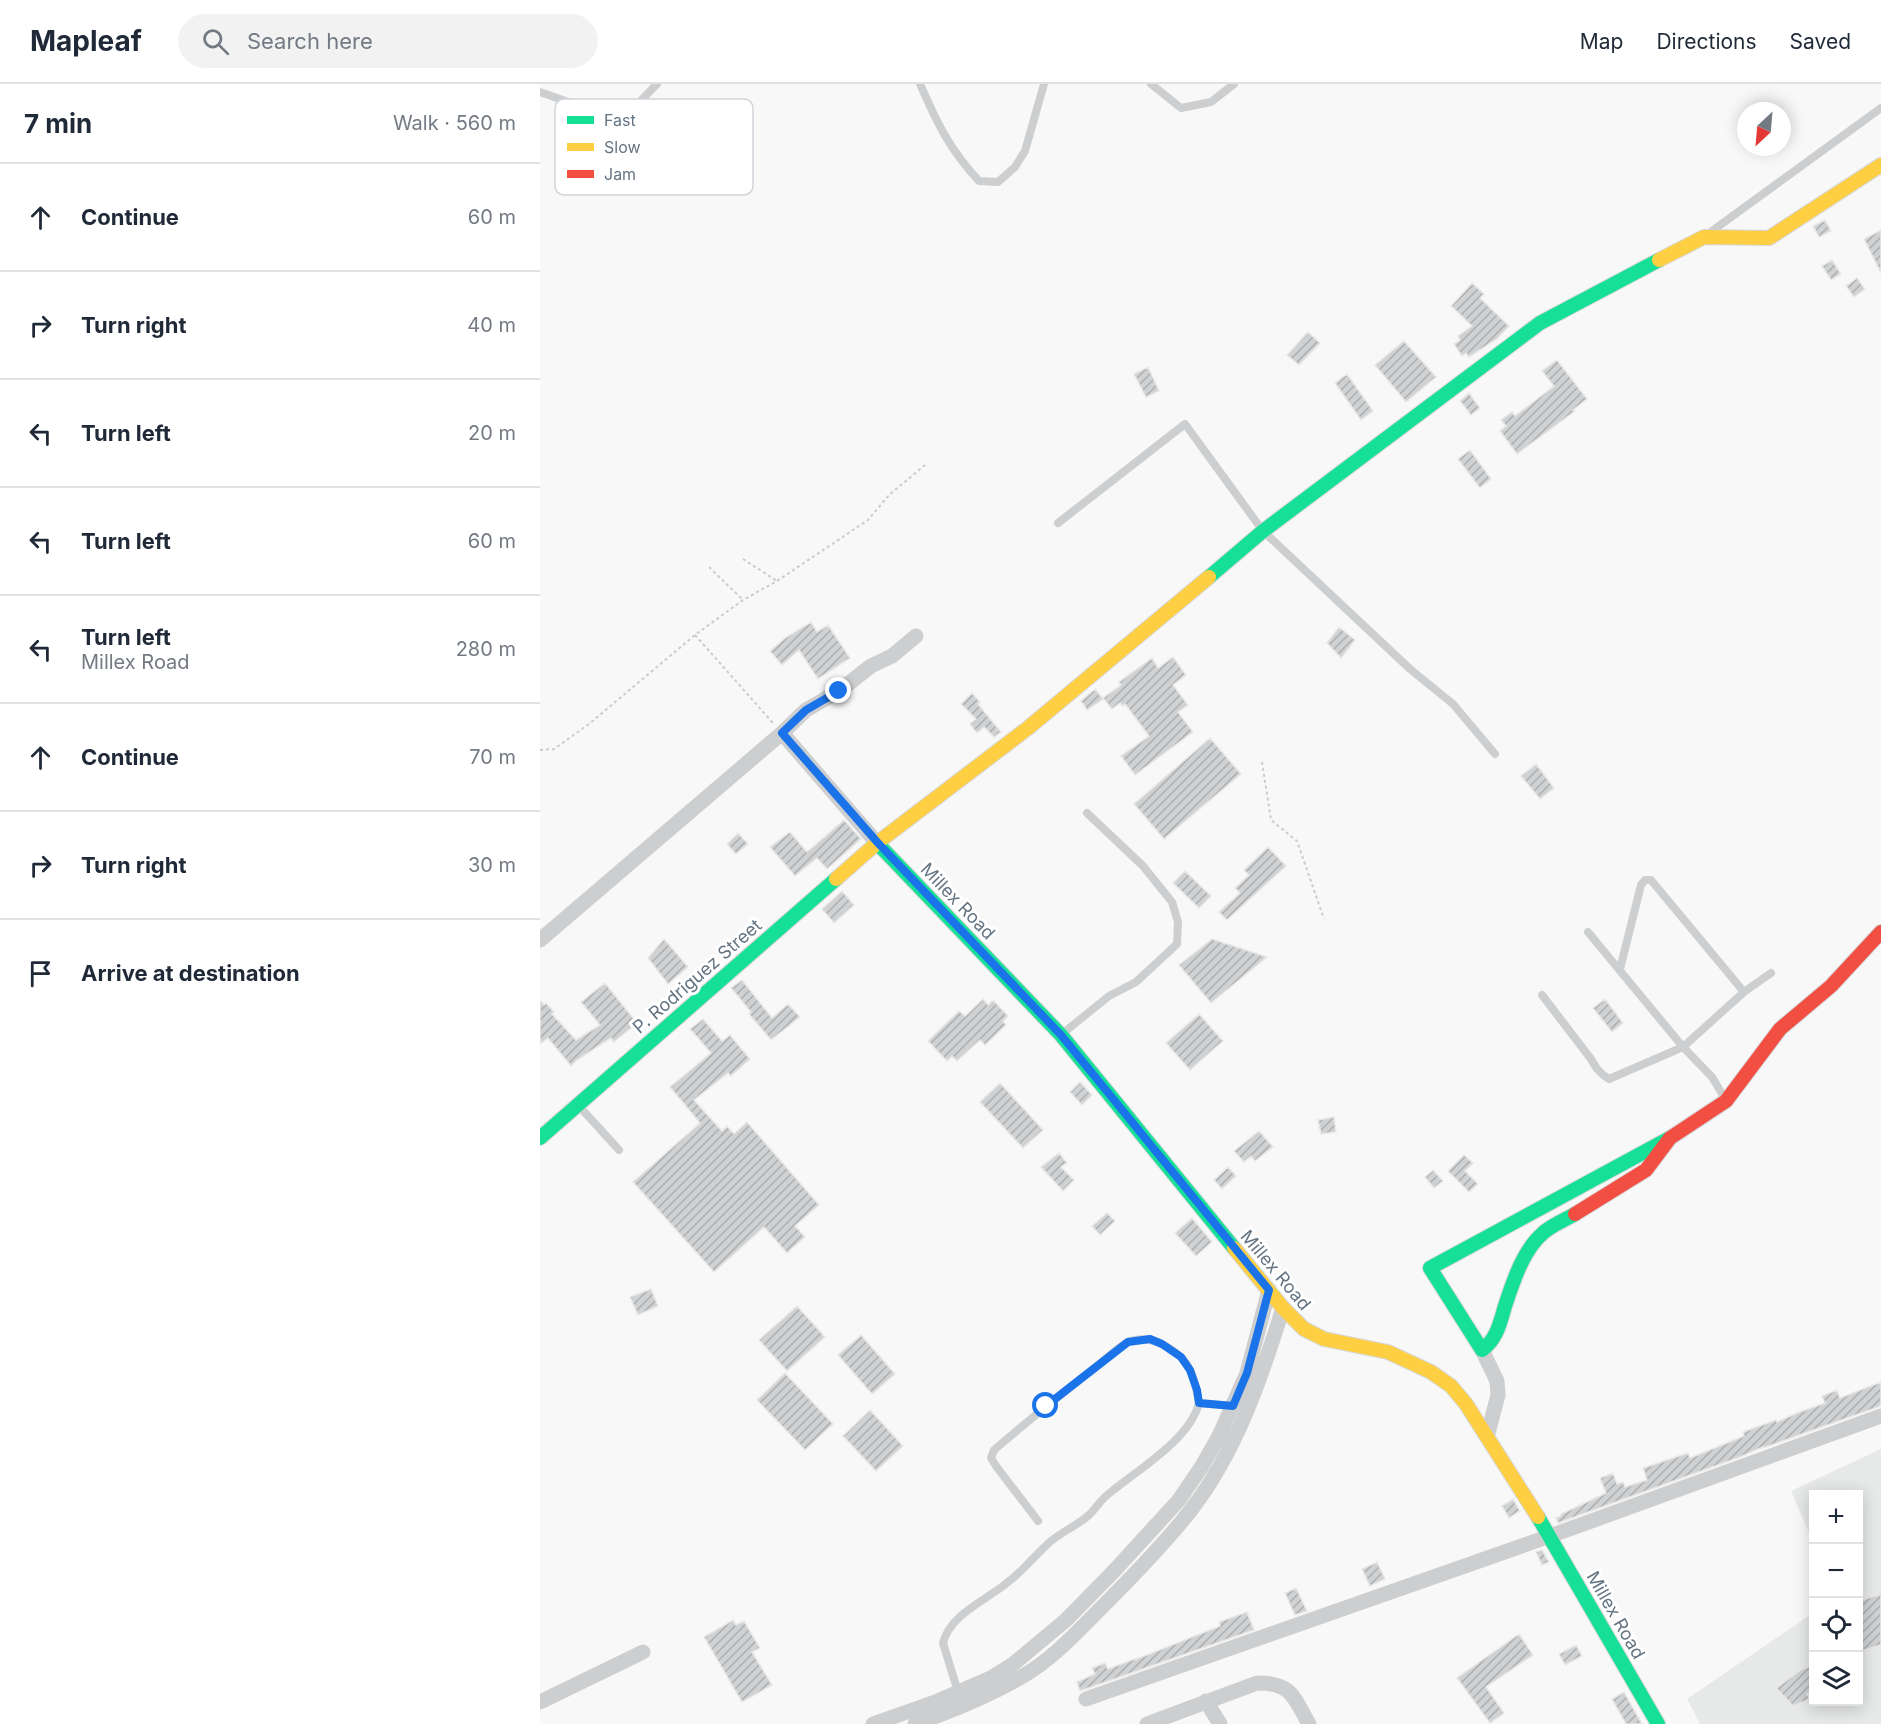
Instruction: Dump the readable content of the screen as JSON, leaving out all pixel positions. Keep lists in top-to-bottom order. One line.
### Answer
{"streets":{"street":["Millex Road","P. Rodriguez Street"]},"crossings":[["Millex Road","P. Rodriguez Street"]],"legend":["Fast","Slow","Jam"],"north":"bottom left","page":{"header":"Mapleaf","search":"Search here","nav":["Map","Directions","Saved"],"heading":["7 min","Walk · 560 m"],"list":[["Continue","60 m"],["Turn right","40 m"],["Turn left","20 m"],["Turn left","60 m"],["Turn left","Millex Road","280 m"],["Continue","70 m"],["Turn right","30 m"],"Arrive at destination"],"map_buttons":["+","−"]}}
